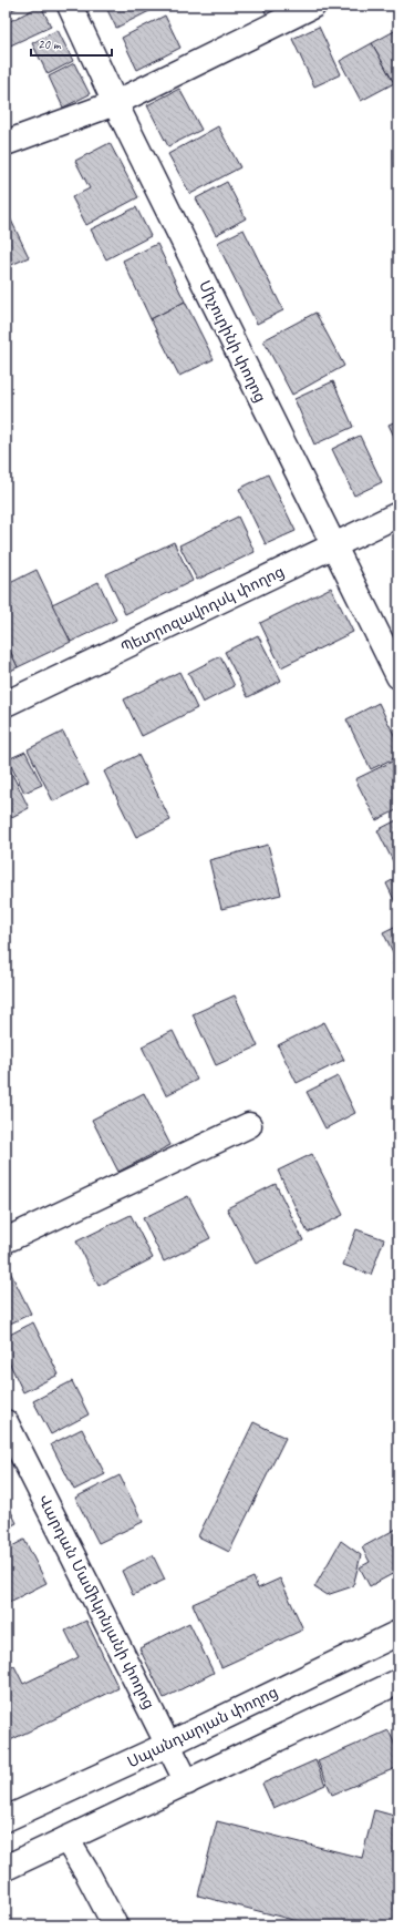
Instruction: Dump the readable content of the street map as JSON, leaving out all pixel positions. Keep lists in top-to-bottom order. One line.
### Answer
{"streets":{"street":["Միչուրինի փողոց","Պետրոզավոդսկ փողոց","Վարդան Մամիկոնյանի փողոց","Սպանդարյան փողոց"]},"crossings":[["Միչուրինի փողոց","Պետրոզավոդսկ փողոց"],["Վարդան Մամիկոնյանի փողոց","Սպանդարյան փողոց"]],"scale_bar":"20 m"}
